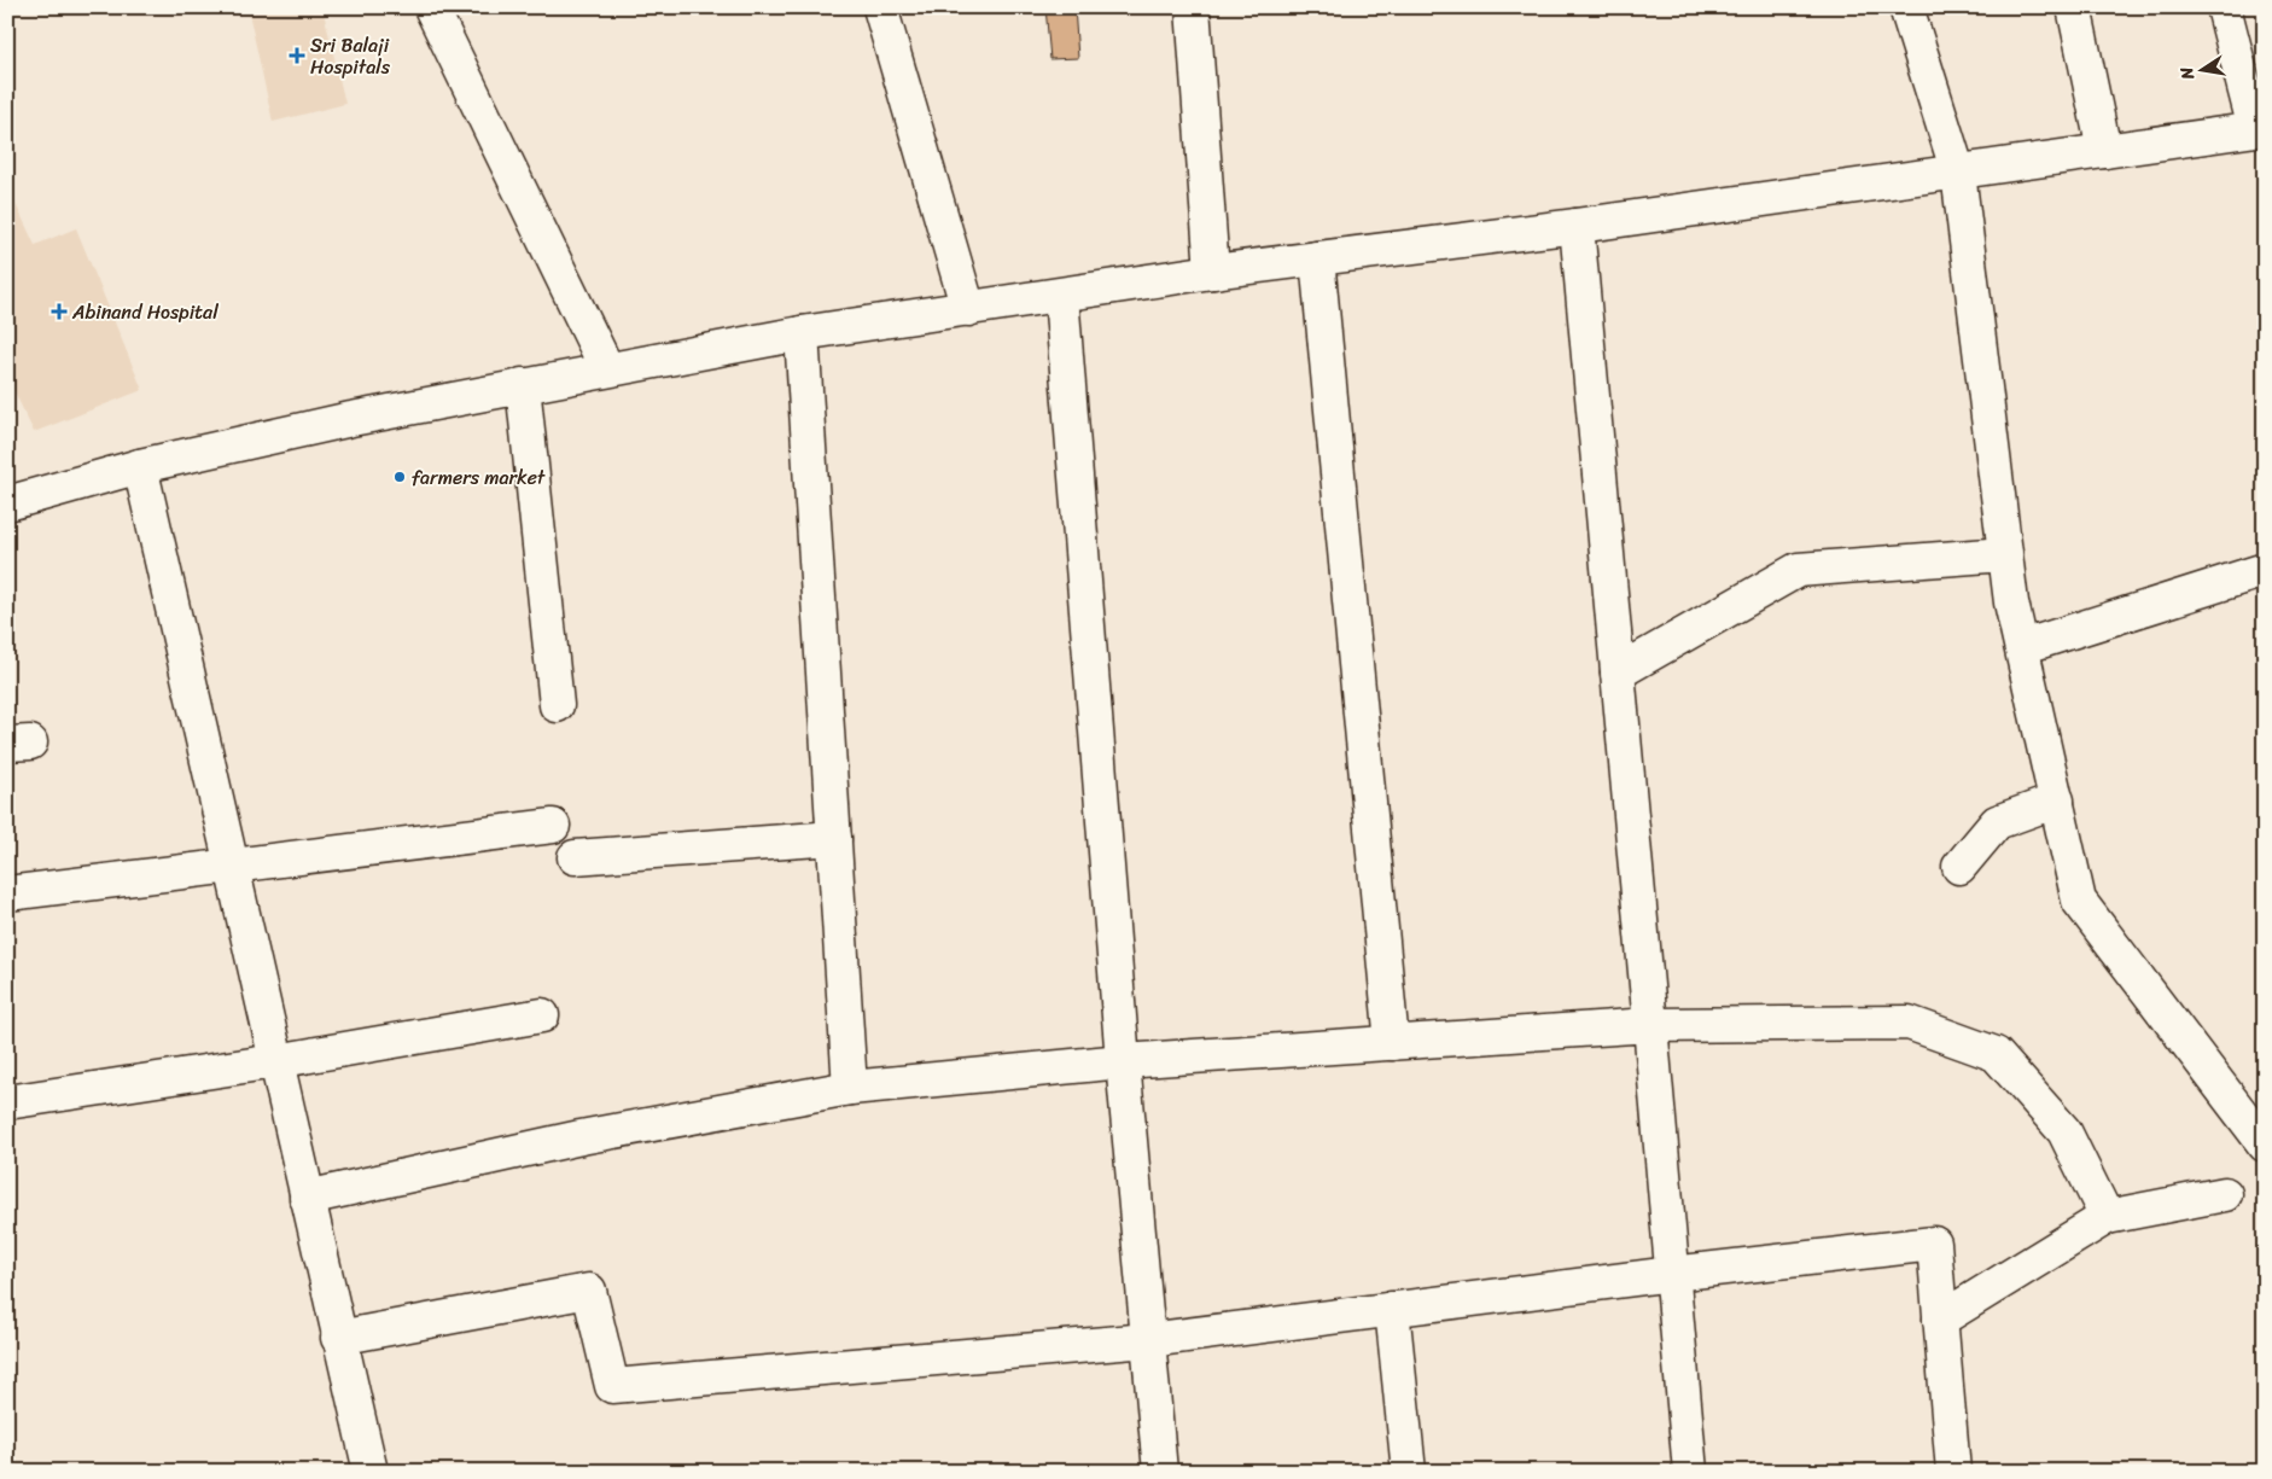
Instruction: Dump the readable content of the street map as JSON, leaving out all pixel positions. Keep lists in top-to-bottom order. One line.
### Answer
{"places":{"health":["Sri Balaji Hospitals","Abinand Hospital"],"other":["farmers market"]},"north":"left"}
